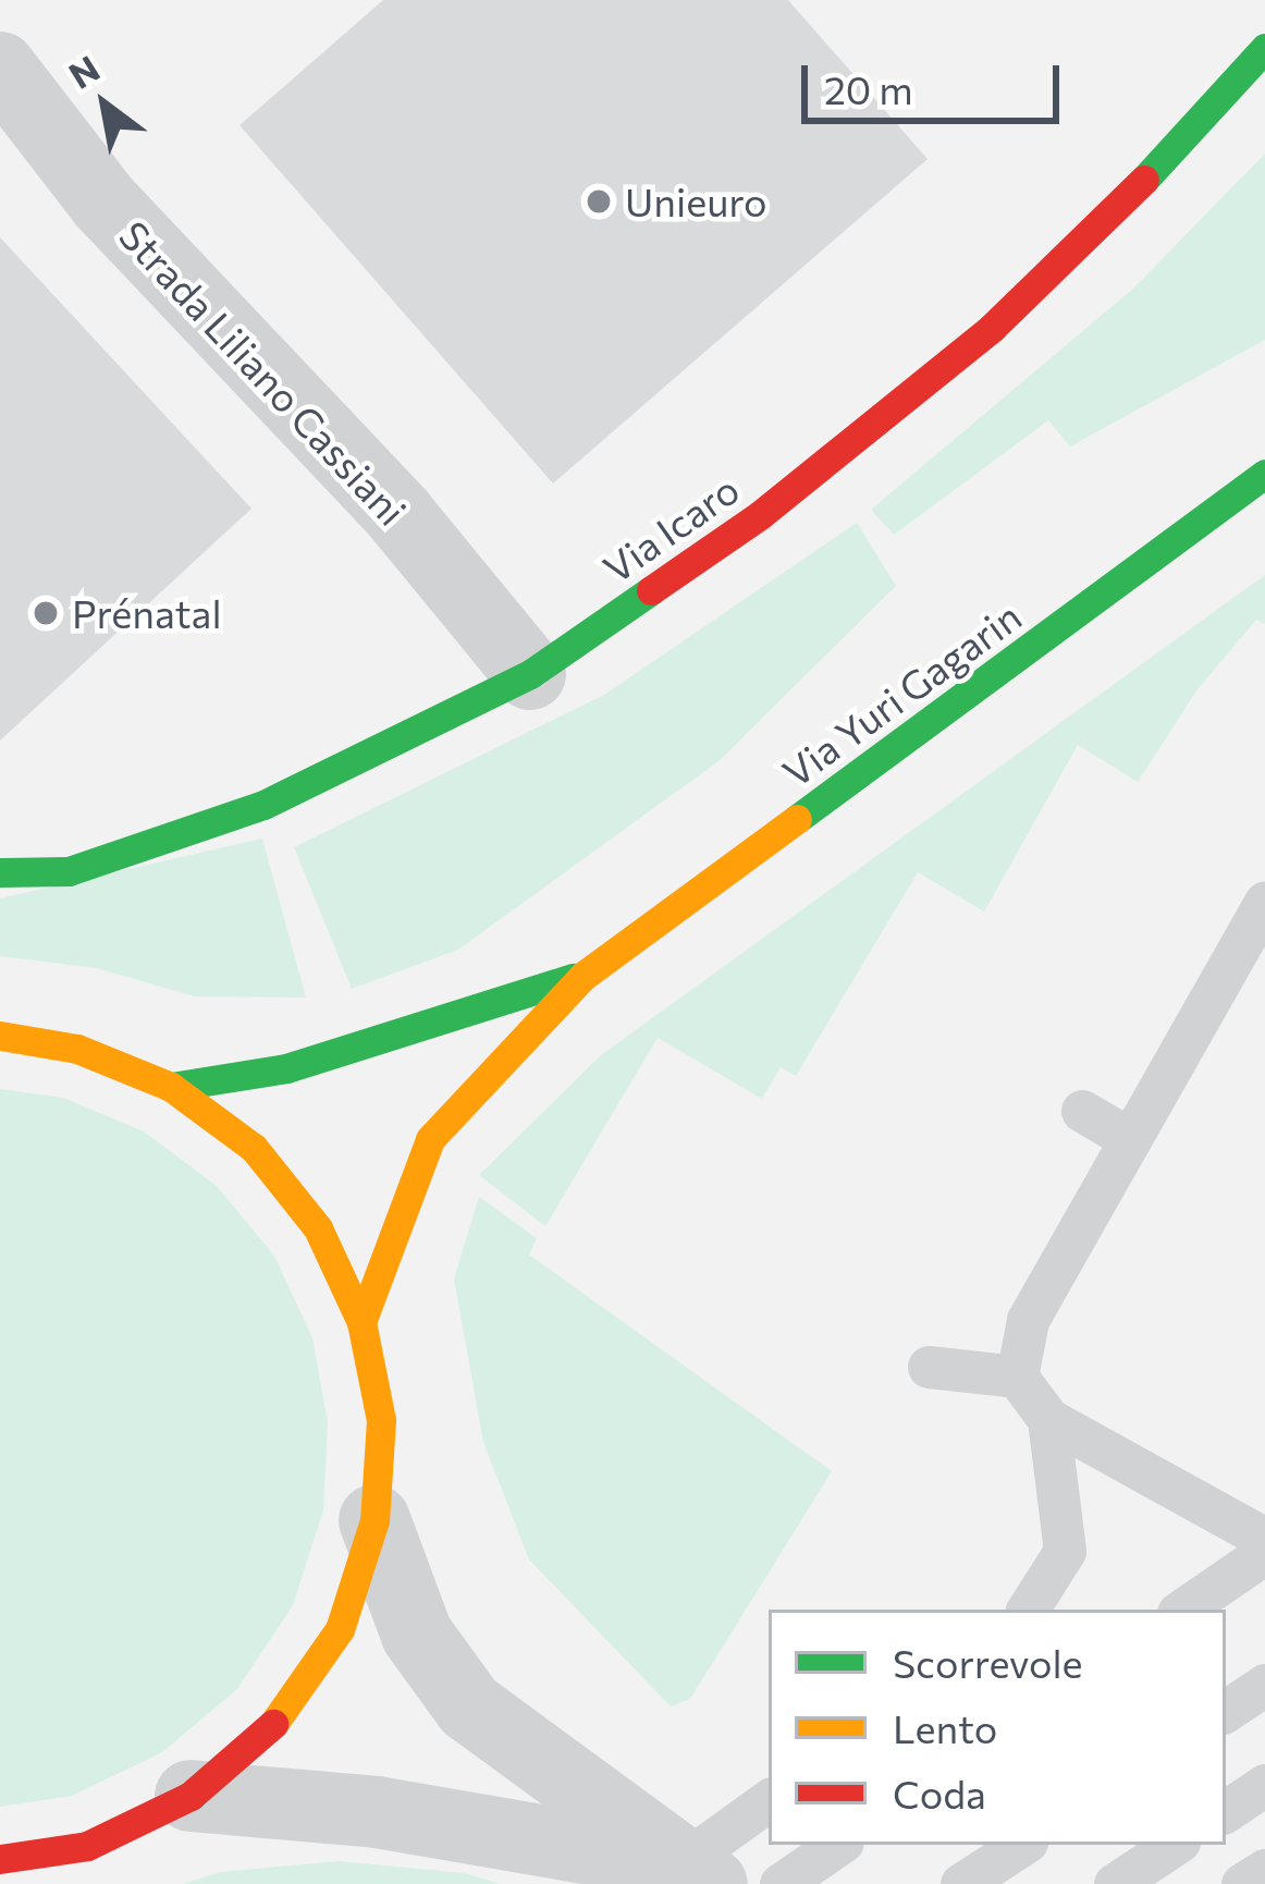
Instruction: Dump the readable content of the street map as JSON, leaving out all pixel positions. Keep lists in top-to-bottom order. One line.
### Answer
{"streets":{"main road":["Via Icaro","Via Yuri Gagarin"],"street":["Strada Liliano Cassiani"]},"crossings":[["Strada Liliano Cassiani","Via Icaro"]],"places":["Unieuro","Prénatal"],"legend":["Scorrevole","Lento","Coda"],"scale_bar":"20 m","north":"top left"}
